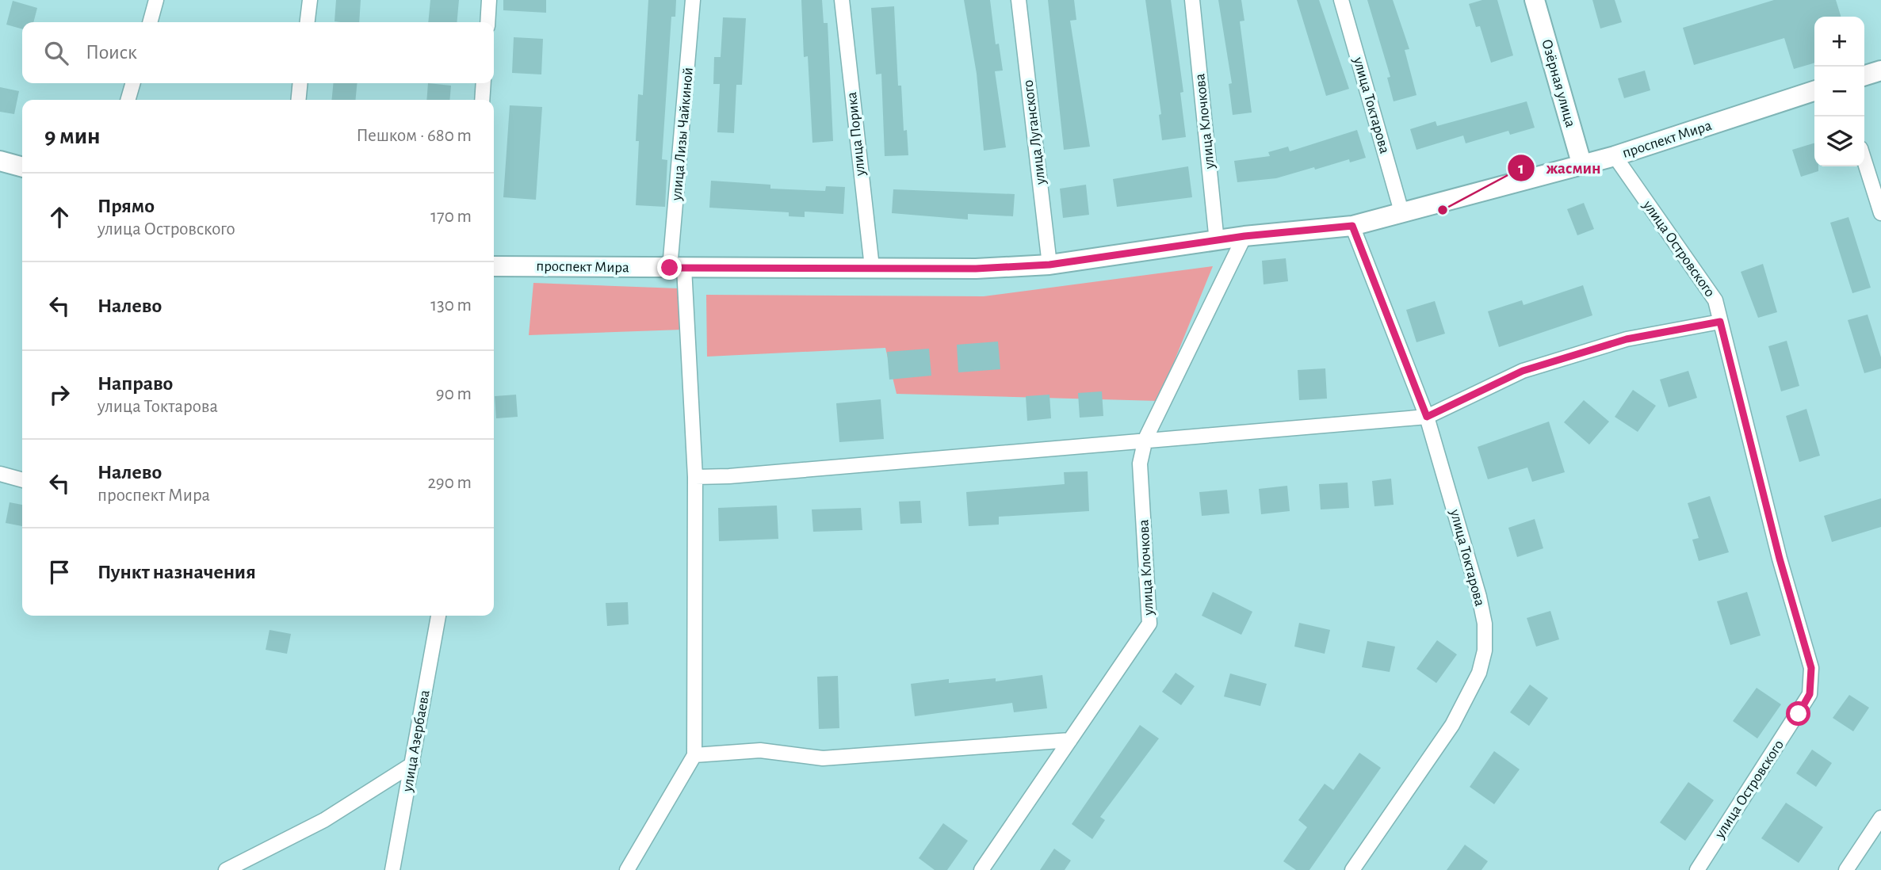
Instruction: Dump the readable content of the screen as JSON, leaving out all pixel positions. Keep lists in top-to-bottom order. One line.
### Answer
{"streets":{"main road":["Озёрная улица","проспект Мира"],"street":["улица Токтарова","улица Клочкова","улица Луганского","улица Лизы Чайкиной","улица Порика","улица Островского","улица Азербаева"]},"crossings":[["Озёрная улица","проспект Мира"],["улица Токтарова","проспект Мира"],["улица Клочкова","проспект Мира"],["улица Луганского","проспект Мира"],["улица Лизы Чайкиной","проспект Мира"],["улица Порика","проспект Мира"],["проспект Мира","улица Островского"]],"places":["жасмин"],"page":{"map_buttons":["+","−"],"search":"Поиск","heading":["9 мин","Пешком · 680 m"],"list":[["Прямо","улица Островского","170 m"],["Налево","130 m"],["Направо","улица Токтарова","90 m"],["Налево","проспект Мира","290 m"],"Пункт назначения"]}}
